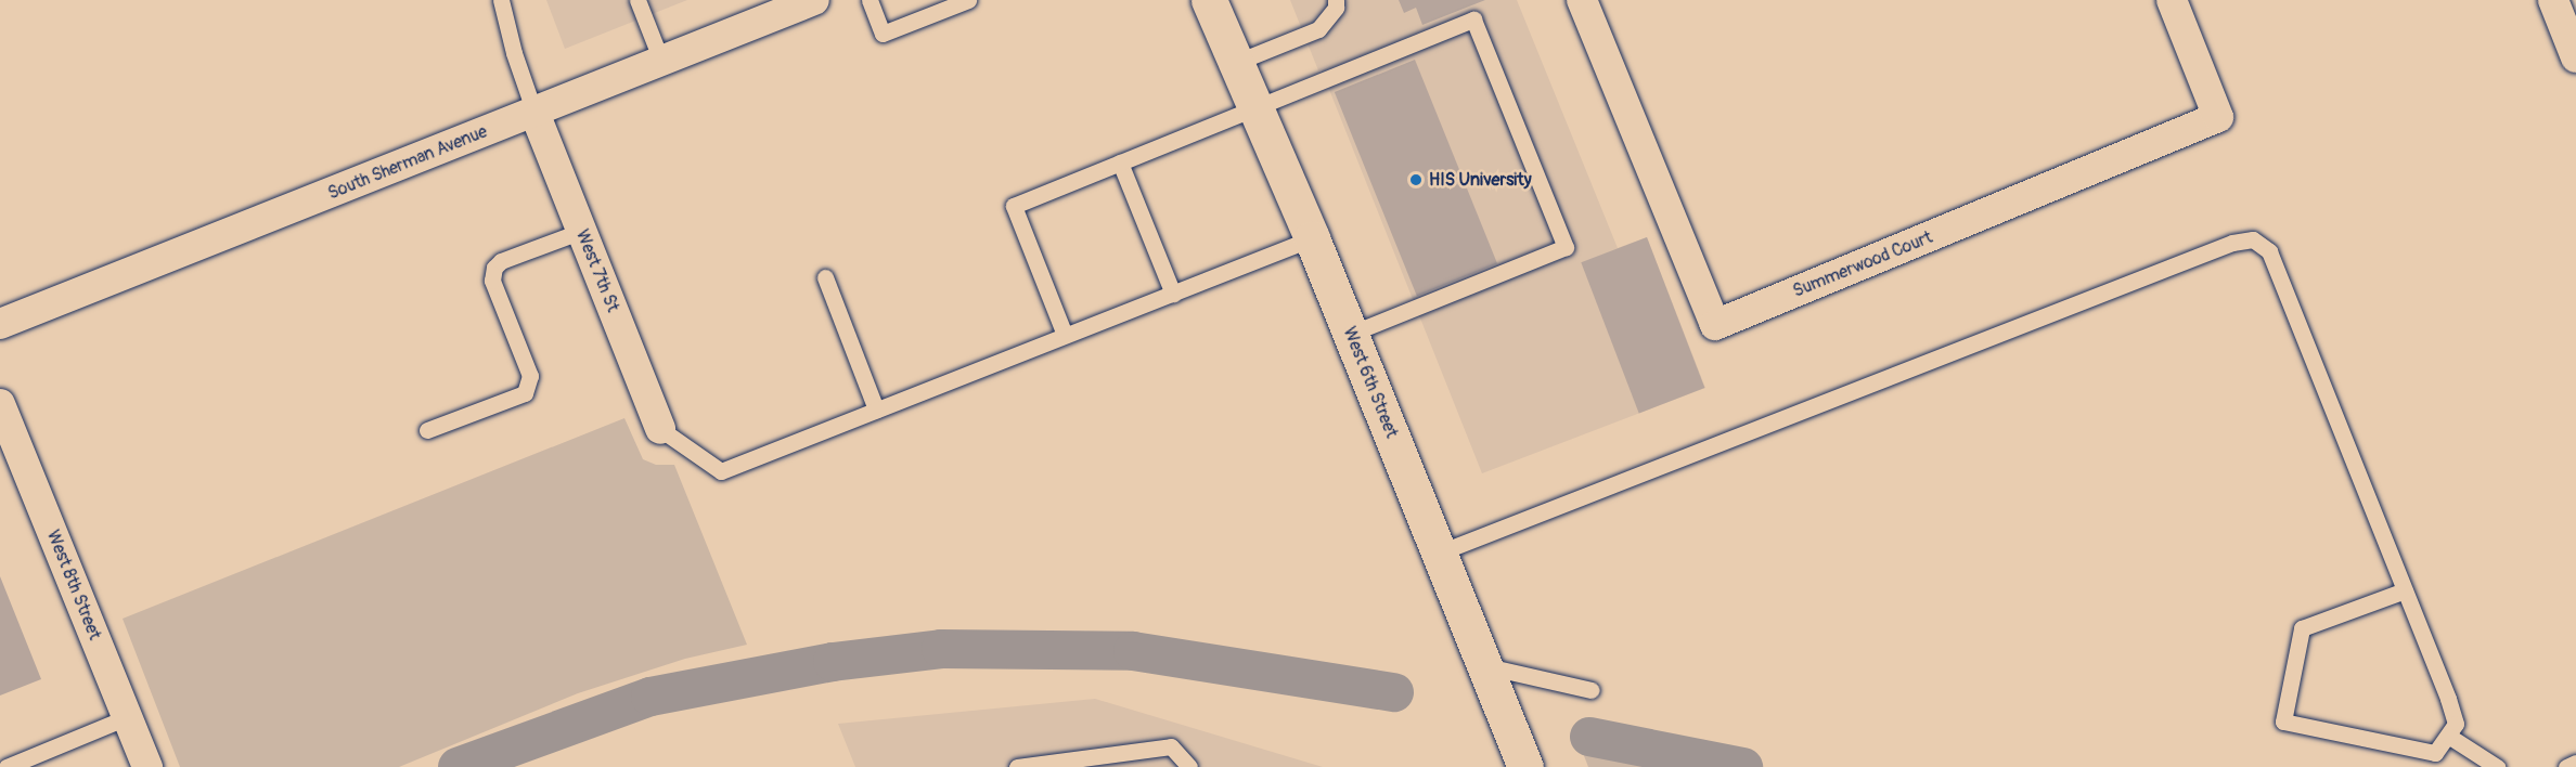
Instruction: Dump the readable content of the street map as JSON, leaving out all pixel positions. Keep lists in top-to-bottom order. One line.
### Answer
{"streets":{"main road":["West 6th Street"],"street":["South Sherman Avenue","Summerwood Court","West 7th St","West 8th Street"]},"crossings":[["South Sherman Avenue","West 7th St"]],"places":["HIS University"]}
